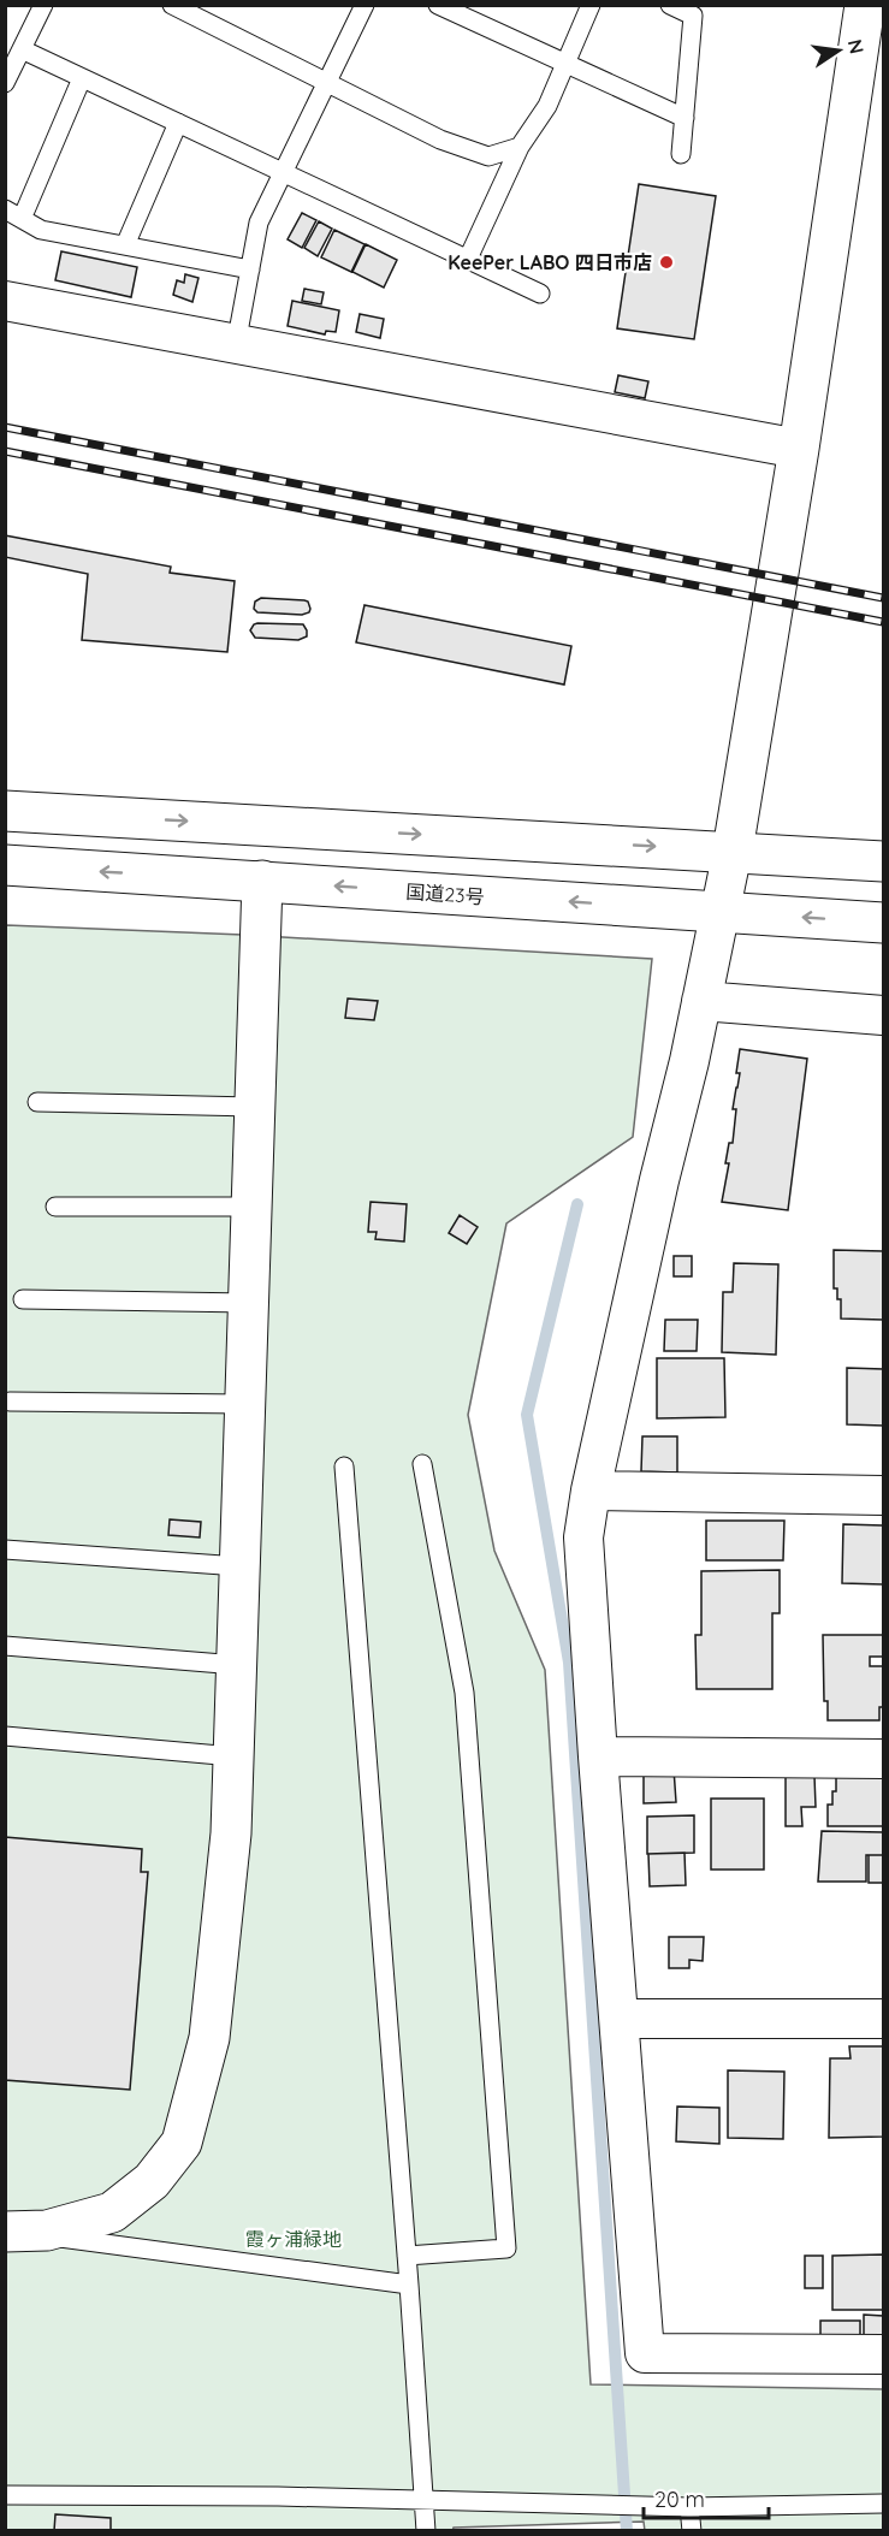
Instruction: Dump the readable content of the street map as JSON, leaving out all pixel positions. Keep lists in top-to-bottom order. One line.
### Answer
{"streets":{"main road":["国道23号"]},"parks":["霞ヶ浦緑地"],"places":["KeePer LABO 四日市店"],"scale_bar":"20 m","north":"right"}
